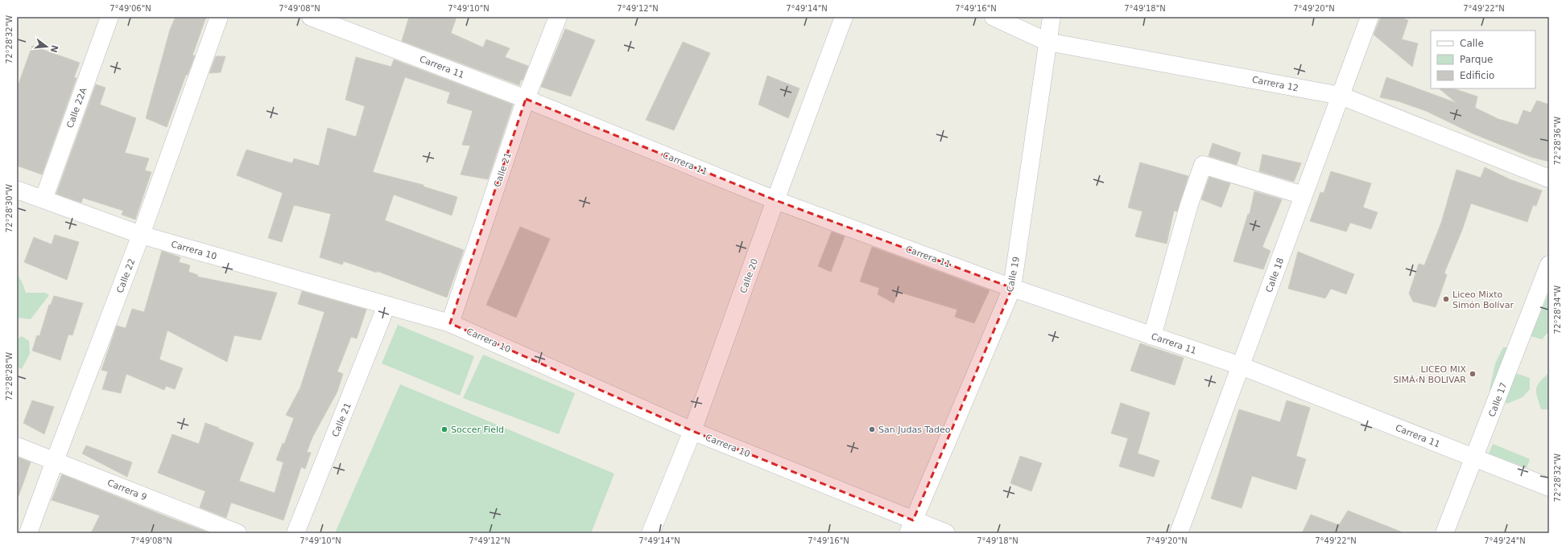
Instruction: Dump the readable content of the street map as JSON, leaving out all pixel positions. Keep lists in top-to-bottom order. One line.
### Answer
{"streets":{"street":["Carrera 11","Carrera 12","Calle 22A","Calle 21","Carrera 10","Calle 19","Calle 18","Calle 22","Calle 20","Calle 17","Carrera 9"]},"crossings":[["Carrera 11","Calle 21"],["Carrera 11","Calle 19"],["Carrera 11","Calle 18"],["Carrera 11","Calle 20"],["Carrera 11","Calle 17"],["Carrera 12","Calle 19"],["Carrera 12","Calle 18"],["Calle 22A","Carrera 10"],["Calle 21","Carrera 10"],["Carrera 10","Calle 19"],["Carrera 10","Calle 22"],["Carrera 10","Calle 20"],["Calle 22","Carrera 9"]],"places":["Liceo Mixto Simón Bolívar","LICEO MIX SIMÃ‹N BOLIVAR","Soccer Field","San Judas Tadeo"],"legend":["Calle","Parque","Edificio"],"north":"right","coordinates":["7°49'06\"N","7°49'08\"N","7°49'10\"N","7°49'12\"N","7°49'14\"N","7°49'16\"N","7°49'18\"N","7°49'20\"N","7°49'22\"N","72°28'32\"W","72°28'36\"W","72°28'30\"W","72°28'34\"W","72°28'28\"W","7°49'24\"N"]}
